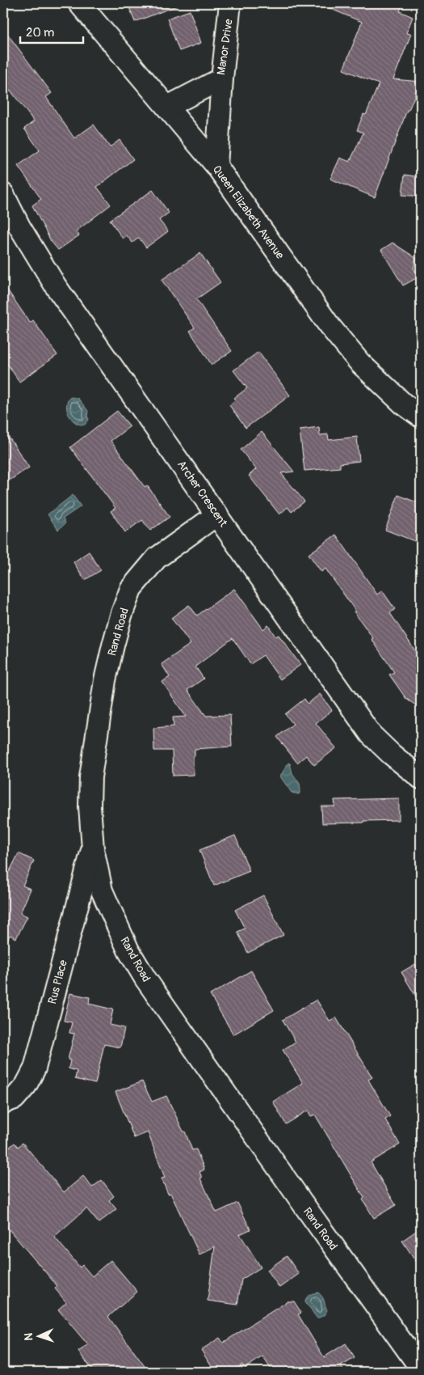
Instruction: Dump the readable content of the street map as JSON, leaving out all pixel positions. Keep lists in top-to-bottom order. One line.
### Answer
{"streets":{"street":["Manor Drive","Queen Elizabeth Avenue","Archer Crescent","Rand Road","Rus Place"]},"crossings":[["Manor Drive","Queen Elizabeth Avenue"],["Archer Crescent","Rand Road"],["Rand Road","Rus Place"]],"scale_bar":"20 m","north":"left"}
